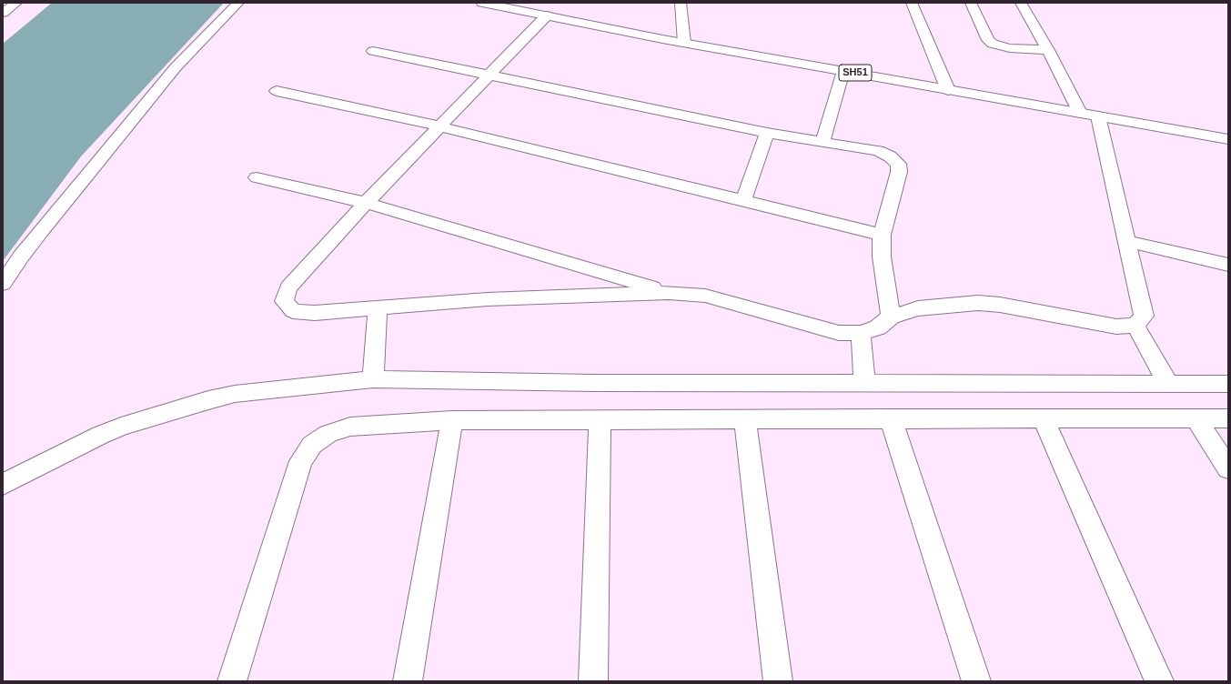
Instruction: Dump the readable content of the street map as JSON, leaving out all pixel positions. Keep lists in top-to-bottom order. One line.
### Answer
{"streets":{"street":["SH51"]}}
